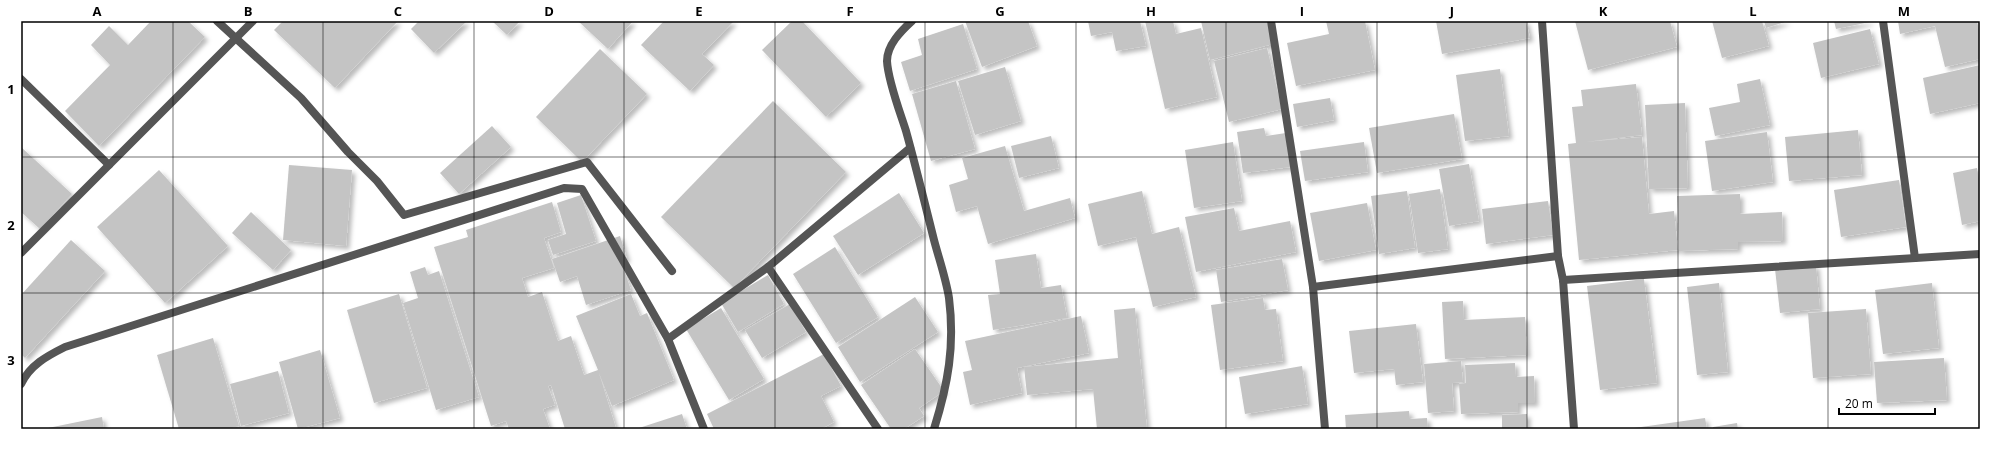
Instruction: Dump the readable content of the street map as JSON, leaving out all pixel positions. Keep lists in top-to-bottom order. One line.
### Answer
{"scale_bar":"20 m","grid":{"columns":["A","B","C","D","E","F","G","H","I","J","K","L","M"],"rows":["1","2","3"]}}
